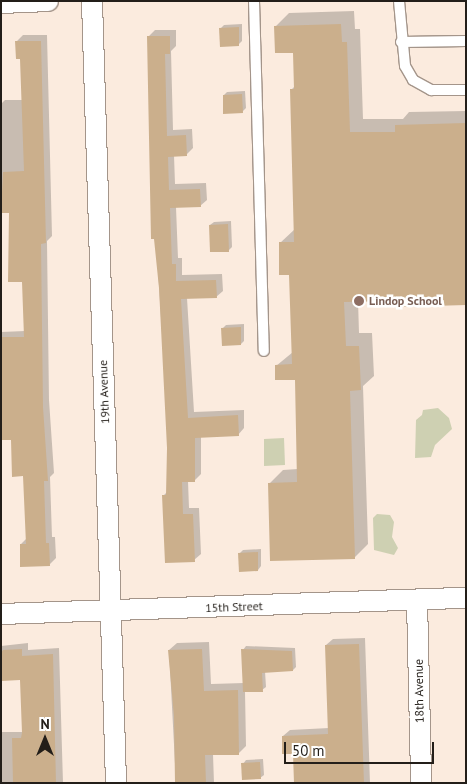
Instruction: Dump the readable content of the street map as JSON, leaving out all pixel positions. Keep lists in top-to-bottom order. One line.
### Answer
{"streets":{"street":["19th Avenue","15th Street","18th Avenue"]},"crossings":[["19th Avenue","15th Street"],["15th Street","18th Avenue"]],"places":["Lindop School"],"scale_bar":"50 m","north":"top"}
